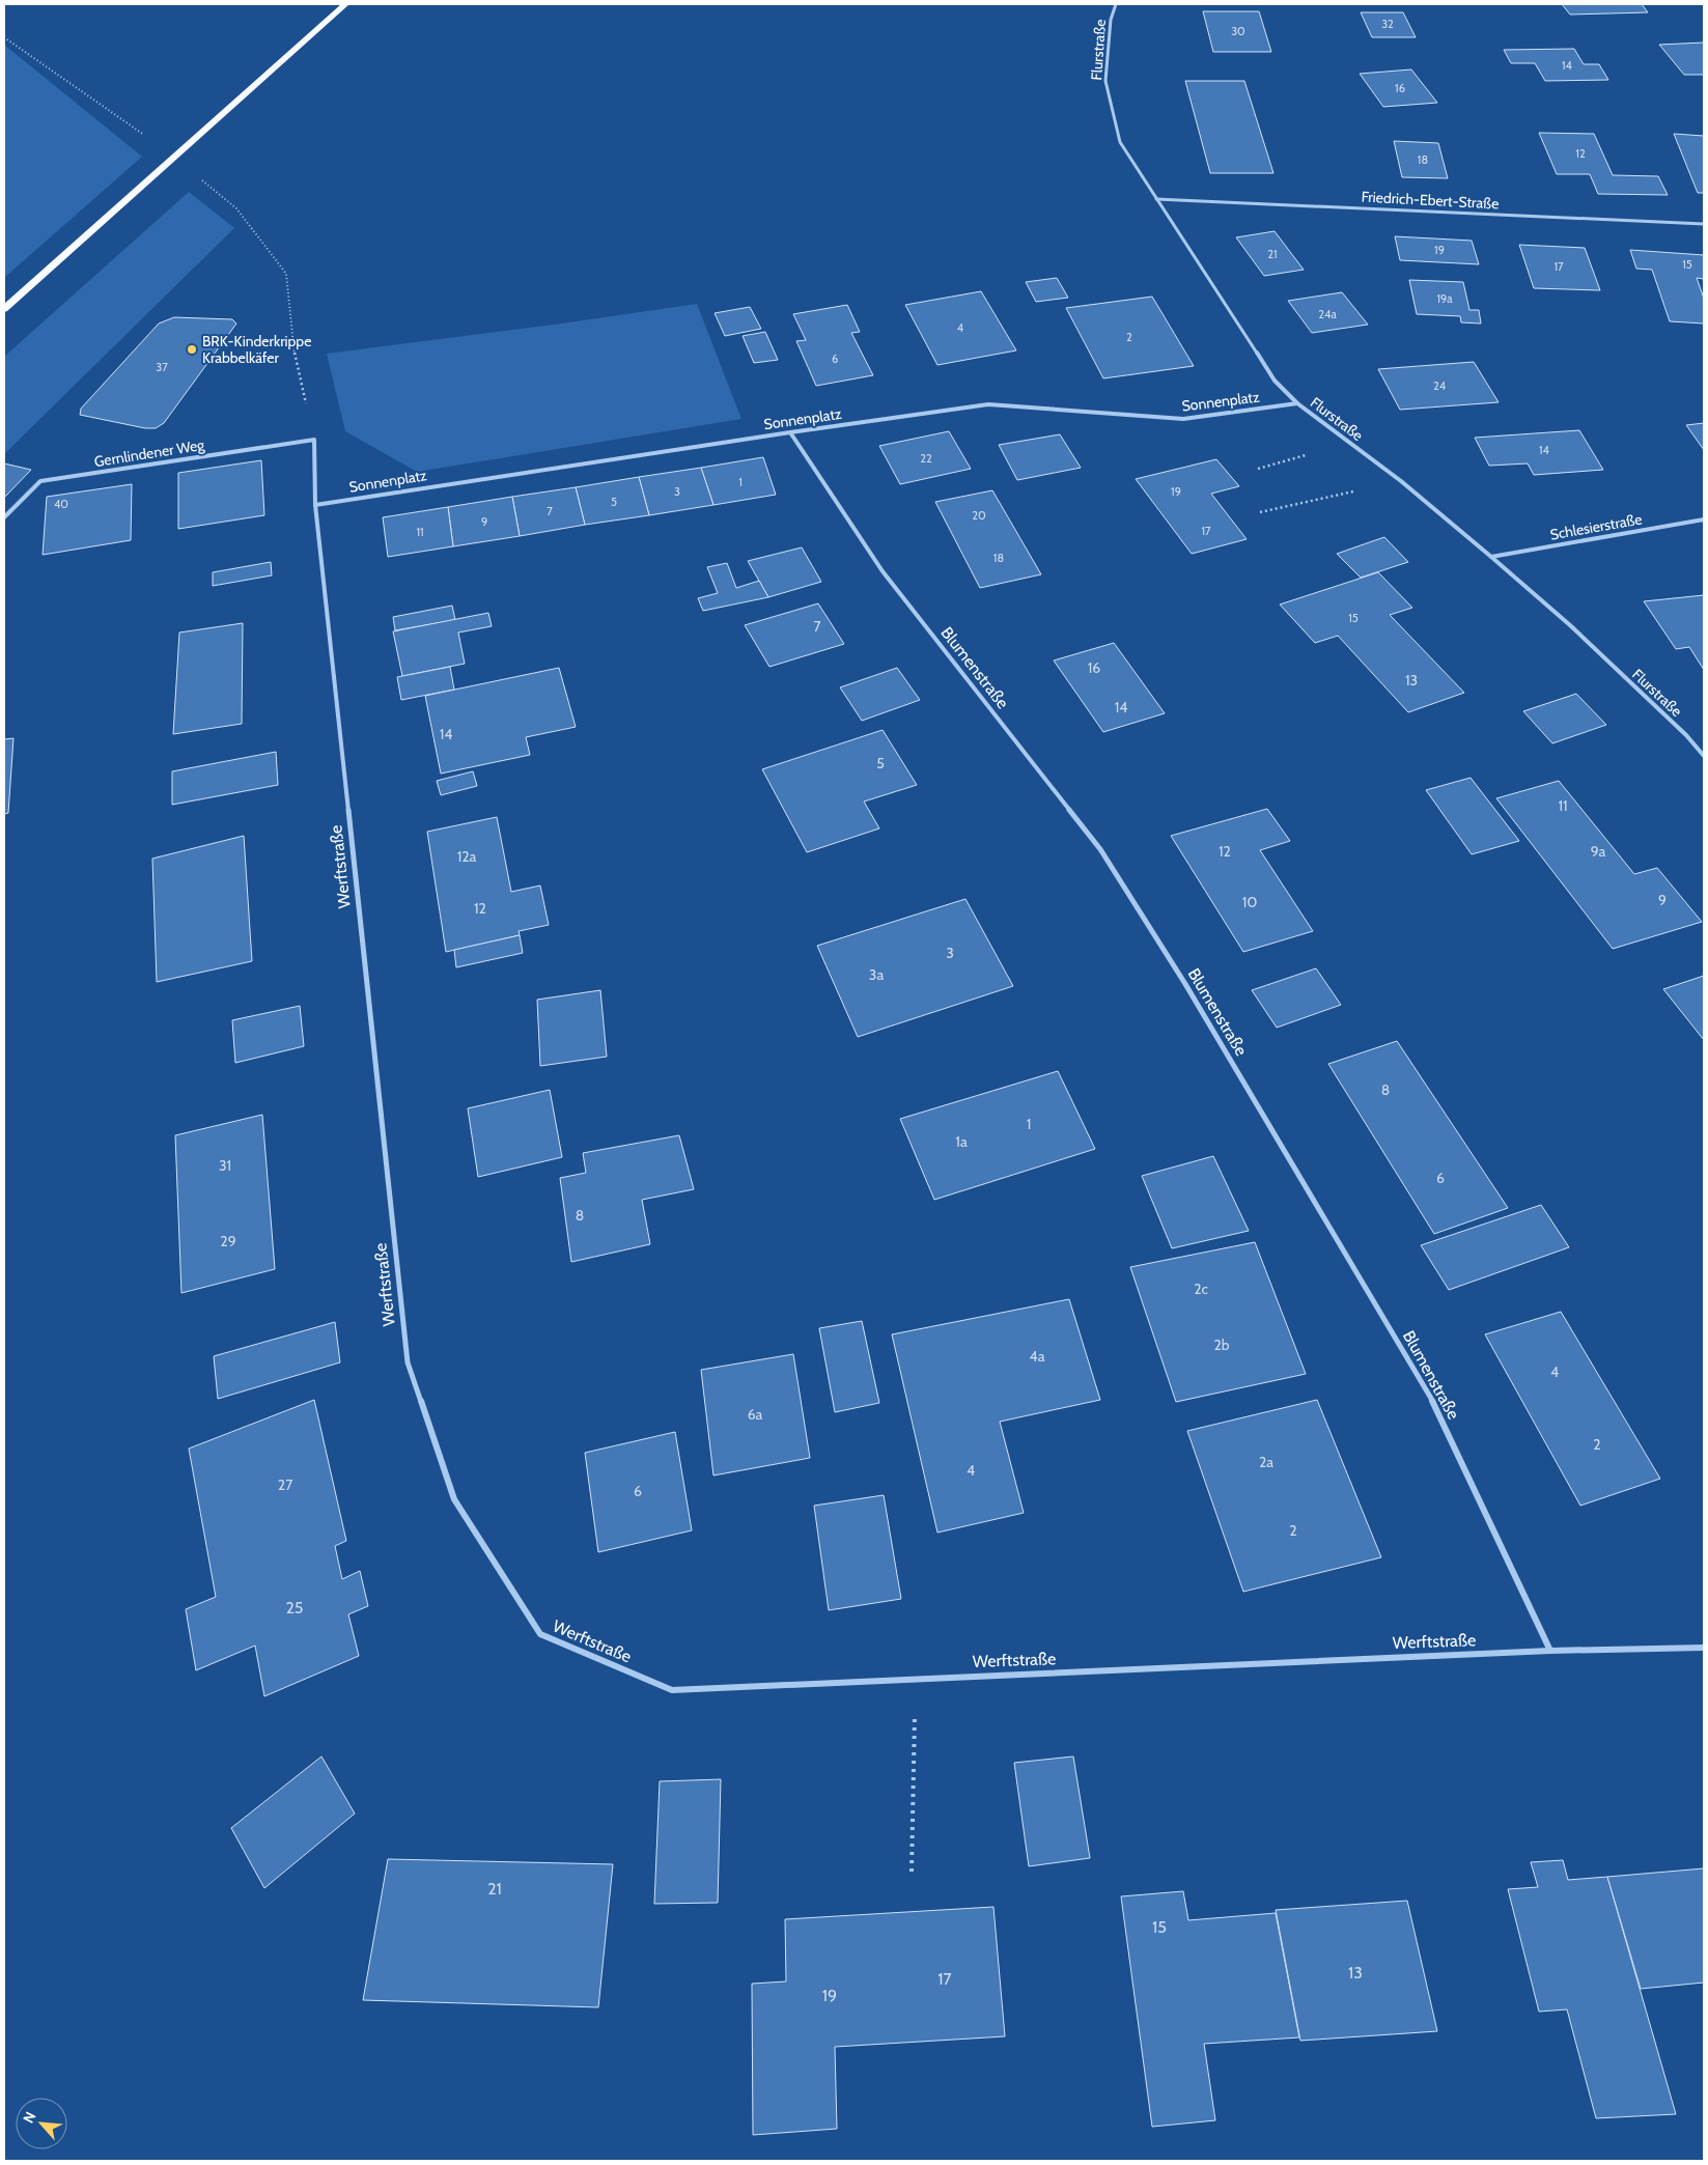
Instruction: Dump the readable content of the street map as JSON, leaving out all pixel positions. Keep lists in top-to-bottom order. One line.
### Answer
{"streets":{"street":["Flurstraße","Friedrich-Ebert-Straße","Sonnenplatz","Gernlindener Weg","Schlesierstraße","Blumenstraße","Werftstraße"]},"crossings":[["Flurstraße","Friedrich-Ebert-Straße"],["Flurstraße","Sonnenplatz"],["Flurstraße","Schlesierstraße"],["Sonnenplatz","Blumenstraße"],["Sonnenplatz","Werftstraße"],["Gernlindener Weg","Werftstraße"],["Blumenstraße","Werftstraße"]],"places":["BRK-Kinderkrippe Krabbelkäfer"],"house_numbers":["32","30","14","16","12","18","19","21","15","17","19a","24a","4","2","6","37","24","14","22","1","3","19","5","40","7","20","9","17","11","18","15","7","16","13","14","14","5","11","12","9a","12a","9","10","12","3","3a","8","1","1a","31","6","8","29","2c","2b","4a","4","6a","2","2a","4","27","6","2","25","21","15","13","17","19"],"north":"top left"}
